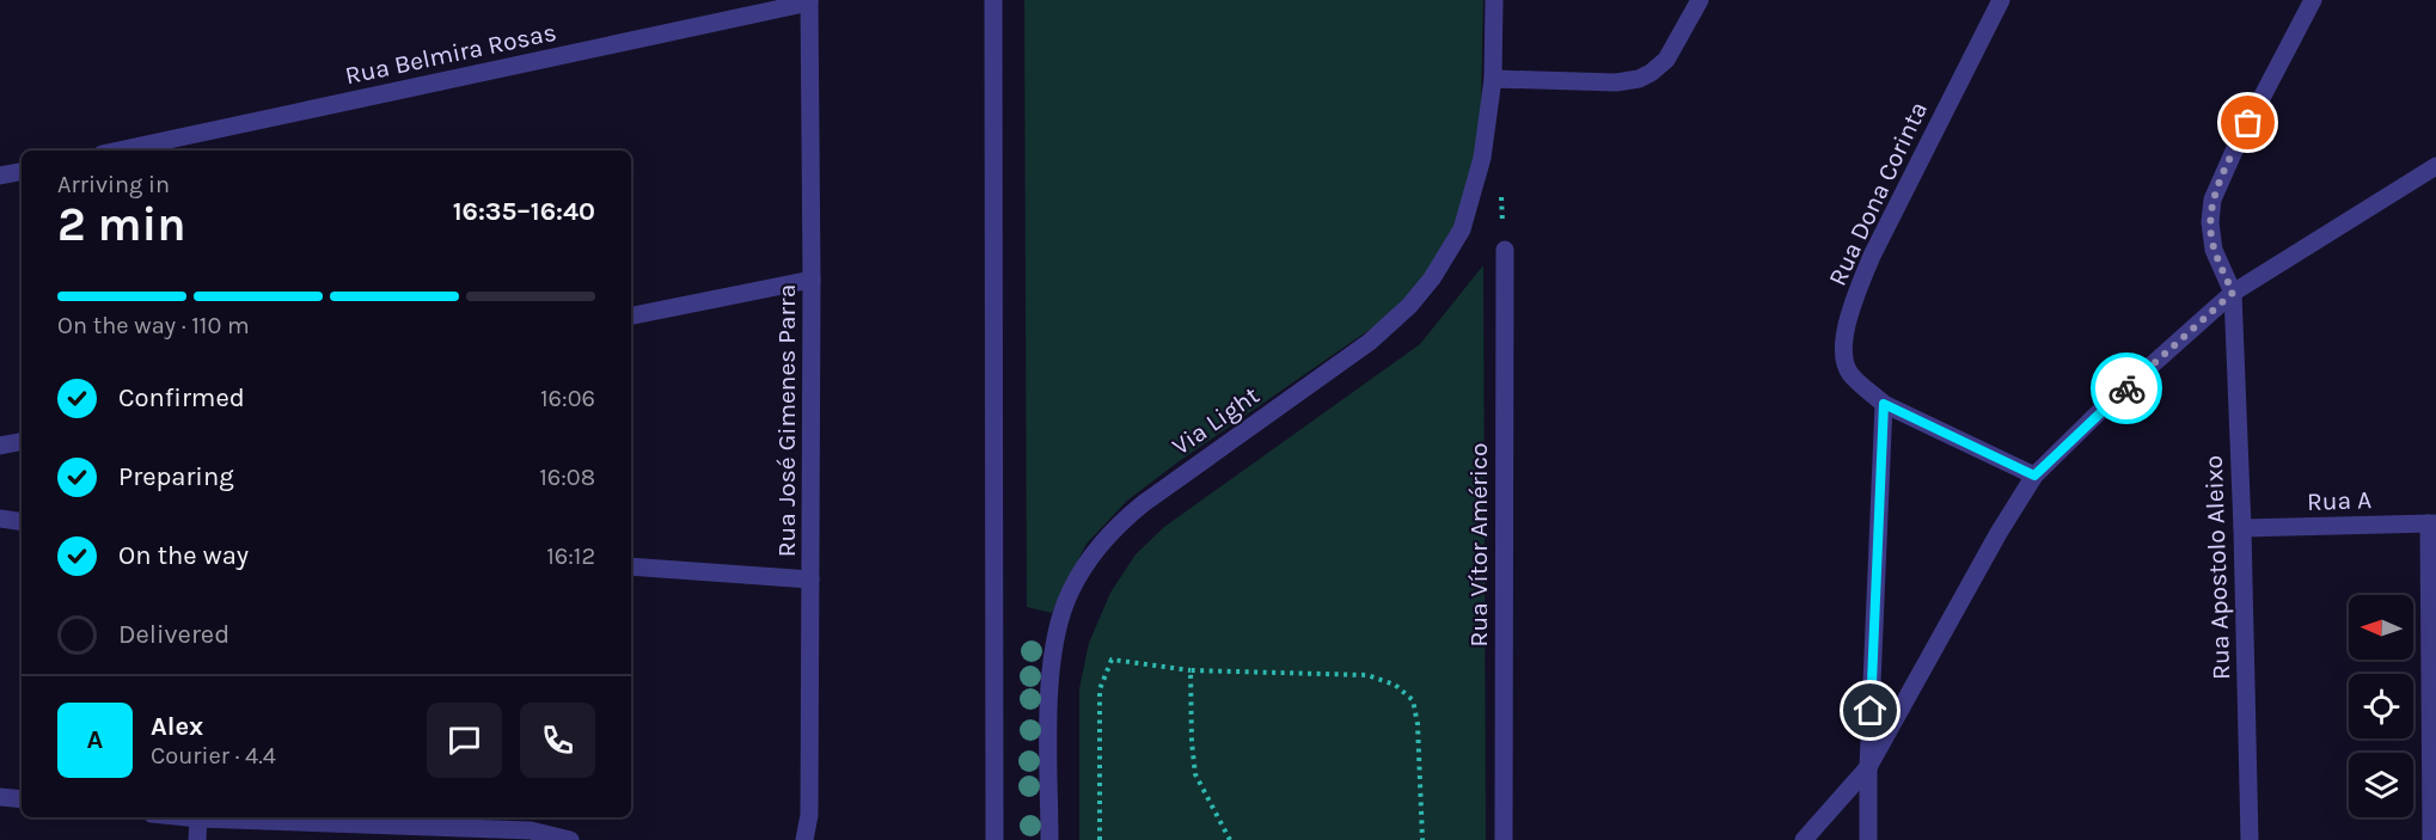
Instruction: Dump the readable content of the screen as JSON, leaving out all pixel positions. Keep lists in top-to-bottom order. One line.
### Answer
{"streets":{"street":["Rua Belmira Rosas","Rua Dona Corinta","Rua José Gimenes Parra","Via Light","Rua A","Rua Vítor Américo","Rua Apostolo Aleixo"]},"crossings":[["Rua Belmira Rosas","Rua José Gimenes Parra"],["Rua A","Rua Apostolo Aleixo"]],"north":"left","page":{"heading":["2 min","Arriving in","16:35–16:40"],"panel":["Alex","Courier · 4.4"],"bar":"On the way · 110 m","list":[["Confirmed","16:06"],["Preparing","16:08"],["On the way","16:12"],"Delivered"],"round":"A"}}
